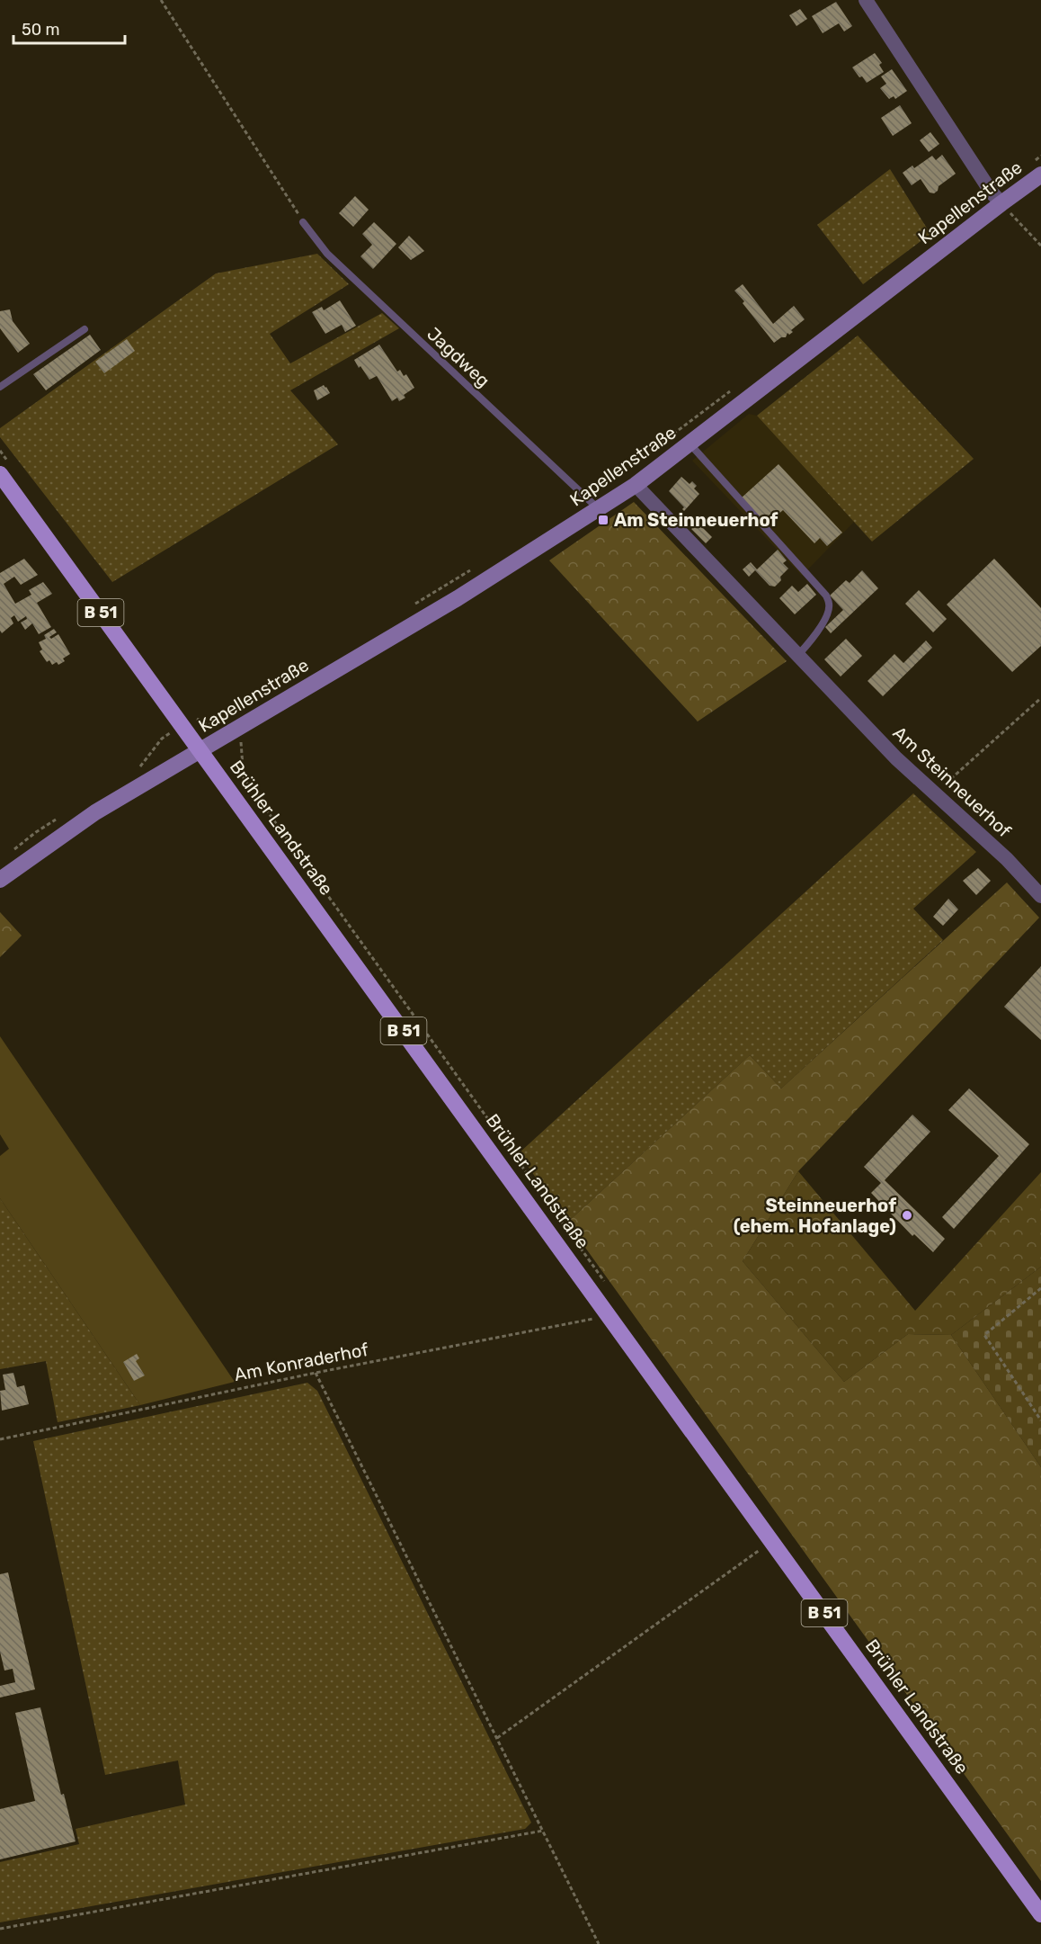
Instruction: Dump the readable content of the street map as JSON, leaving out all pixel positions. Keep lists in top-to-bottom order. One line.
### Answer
{"streets":{"main road":["Kapellenstraße","B 51","Brühler Landstraße"],"street":["Am Steinneuerhof"],"lane":["Jagdweg"],"path":["Am Konraderhof"]},"crossings":[["Kapellenstraße","Jagdweg"],["Kapellenstraße","Am Steinneuerhof"],["Kapellenstraße","Brühler Landstraße"],["Brühler Landstraße","Am Konraderhof"]],"places":{"transit":["Am Steinneuerhof"],"other":["Steinneuerhof (ehem. Hofanlage)"]},"scale_bar":"50 m"}
